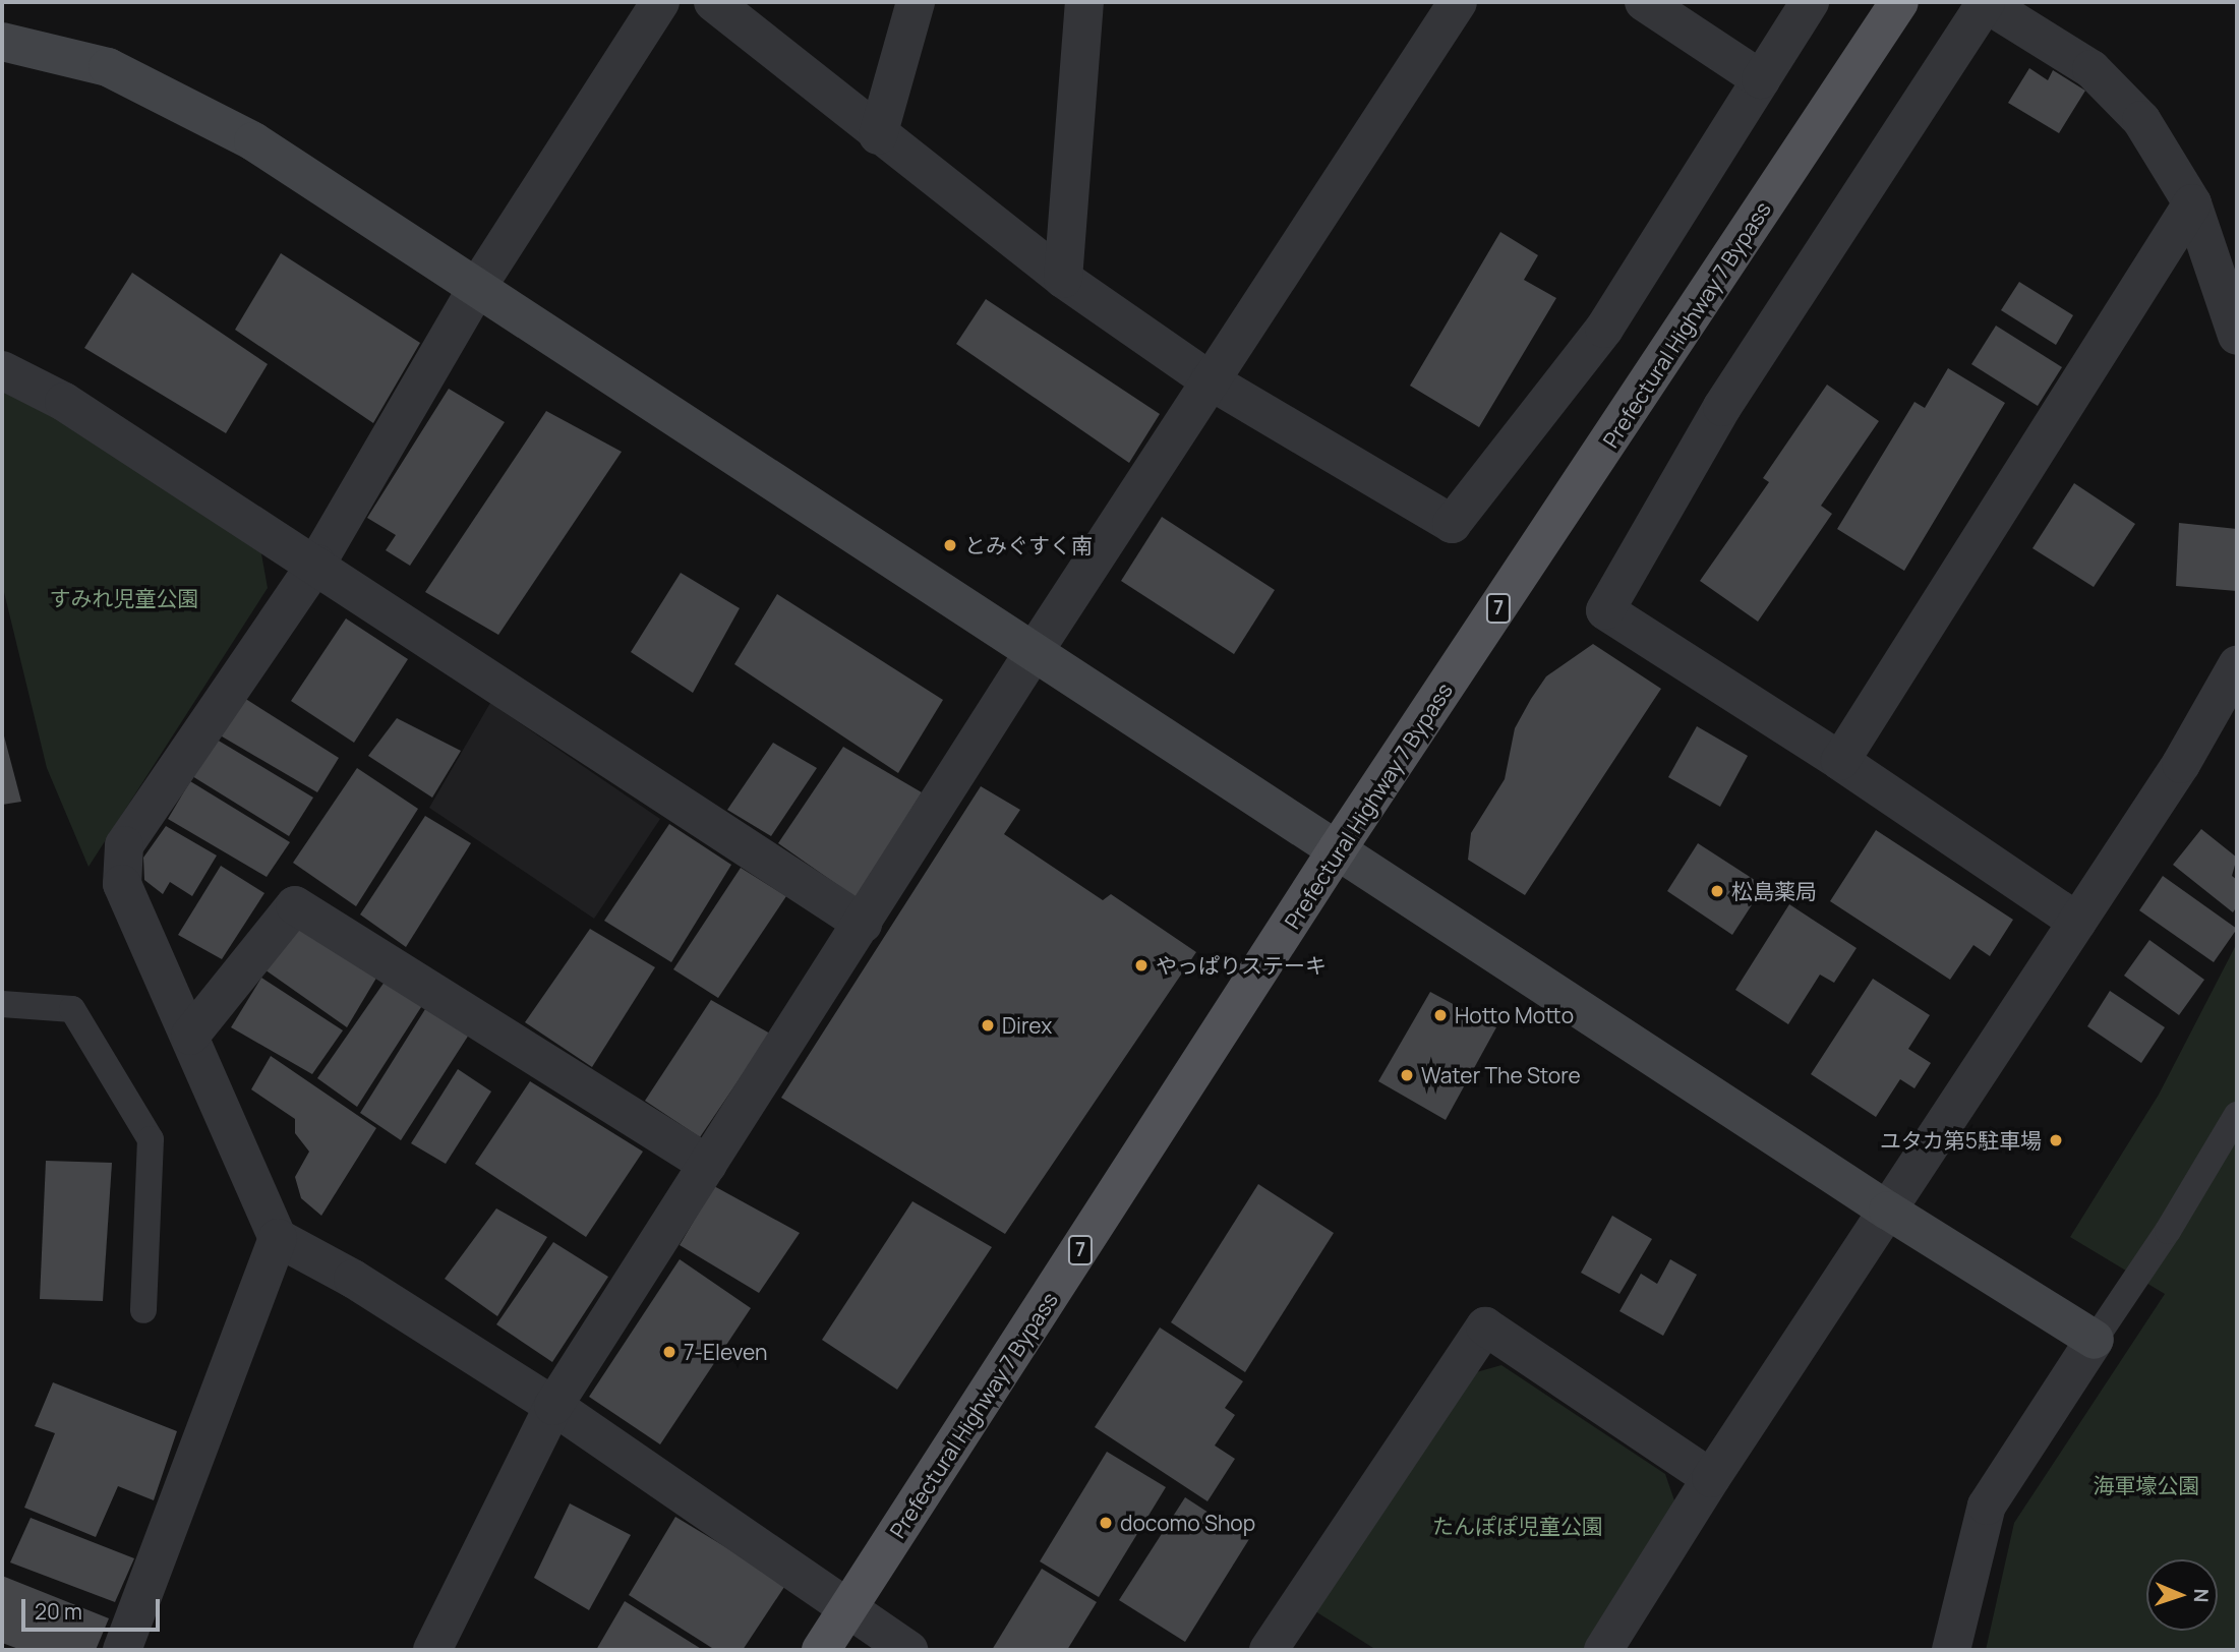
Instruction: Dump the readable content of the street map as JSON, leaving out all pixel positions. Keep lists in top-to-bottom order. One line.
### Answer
{"streets":{"main road":["Prefectural Highway 7 Bypass","7"]},"parks":["すみれ児童公園","海軍壕公園","たんぽぽ児童公園"],"places":["とみぐすく南","松島薬局","やっぱりステーキ","Hotto Motto","Direx","Water The Store","ユタカ第5駐車場","7-Eleven","docomo Shop"],"scale_bar":"20 m","north":"right"}
